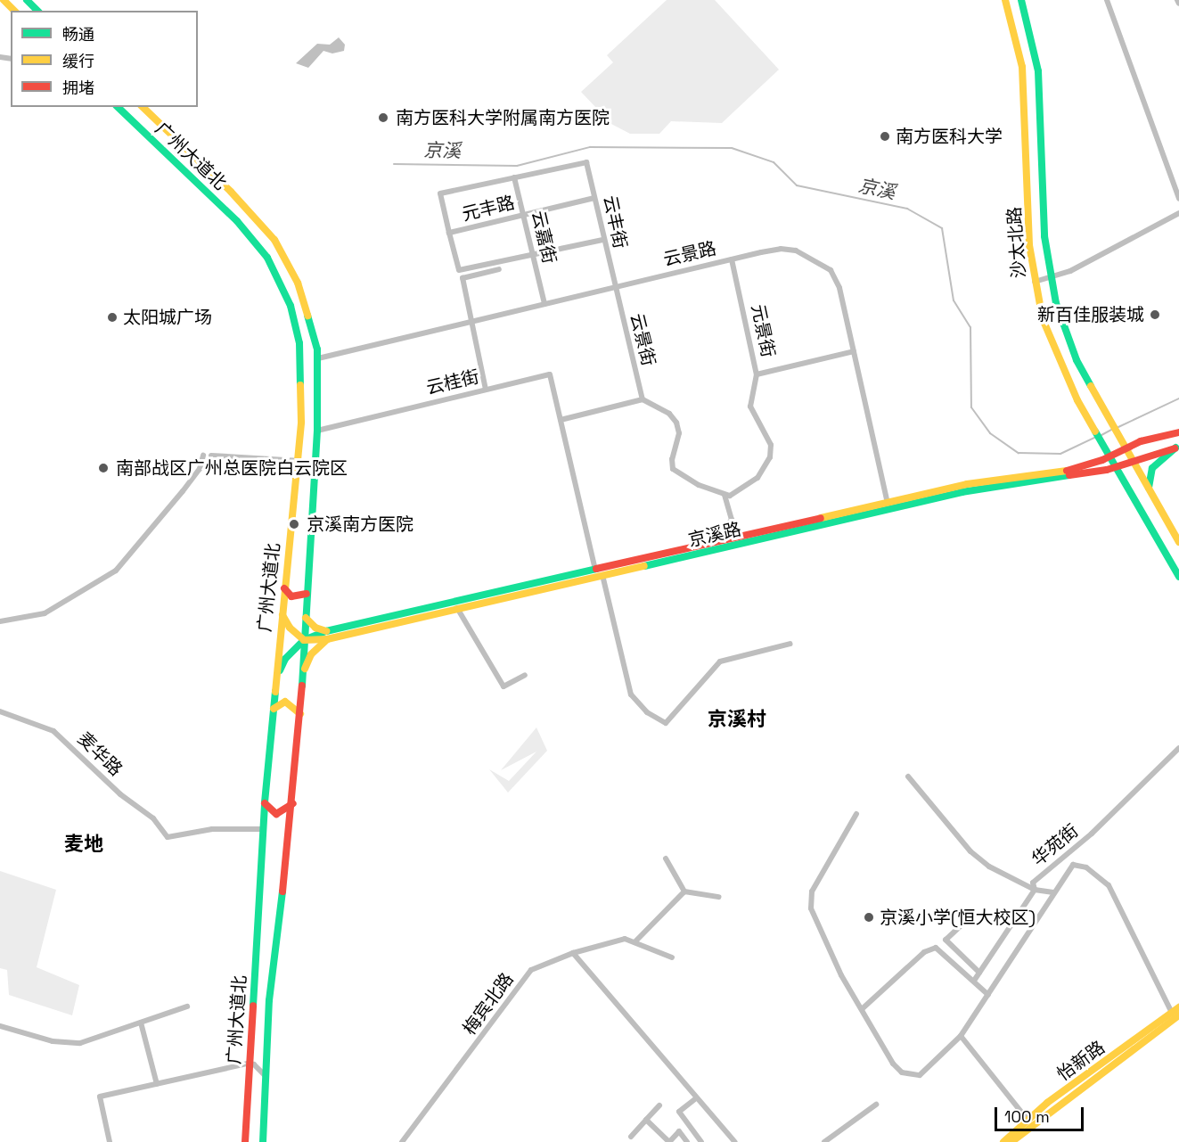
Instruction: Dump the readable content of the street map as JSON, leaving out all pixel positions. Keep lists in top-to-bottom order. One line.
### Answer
{"streets":{"main road":["广州大道北","沙太北路","京溪路","怡新路"],"street":["元丰路","云丰街","云嘉街","云景路","元景街","云景街","云桂街","麦华路","华苑街","梅宾北路"]},"crossings":[["广州大道北","云景路"],["广州大道北","云桂街"],["广州大道北","京溪路"],["广州大道北","麦华路"],["元丰路","云丰街"],["元丰路","云嘉街"],["云丰街","云景路"],["云丰街","云景街"],["云嘉街","云景路"],["沙太北路","京溪路"],["云景路","元景街"],["云景路","云景街"],["云景路","京溪路"],["云桂街","京溪路"]],"districts":["京溪村","麦地"],"water":["京溪"],"places":["南方医科大学附属南方医院","南方医科大学","新百佳服装城","太阳城广场","南部战区广州总医院白云院区","京溪南方医院","京溪小学(恒大校区)"],"legend":["畅通","缓行","拥堵"],"scale_bar":"100 m"}
